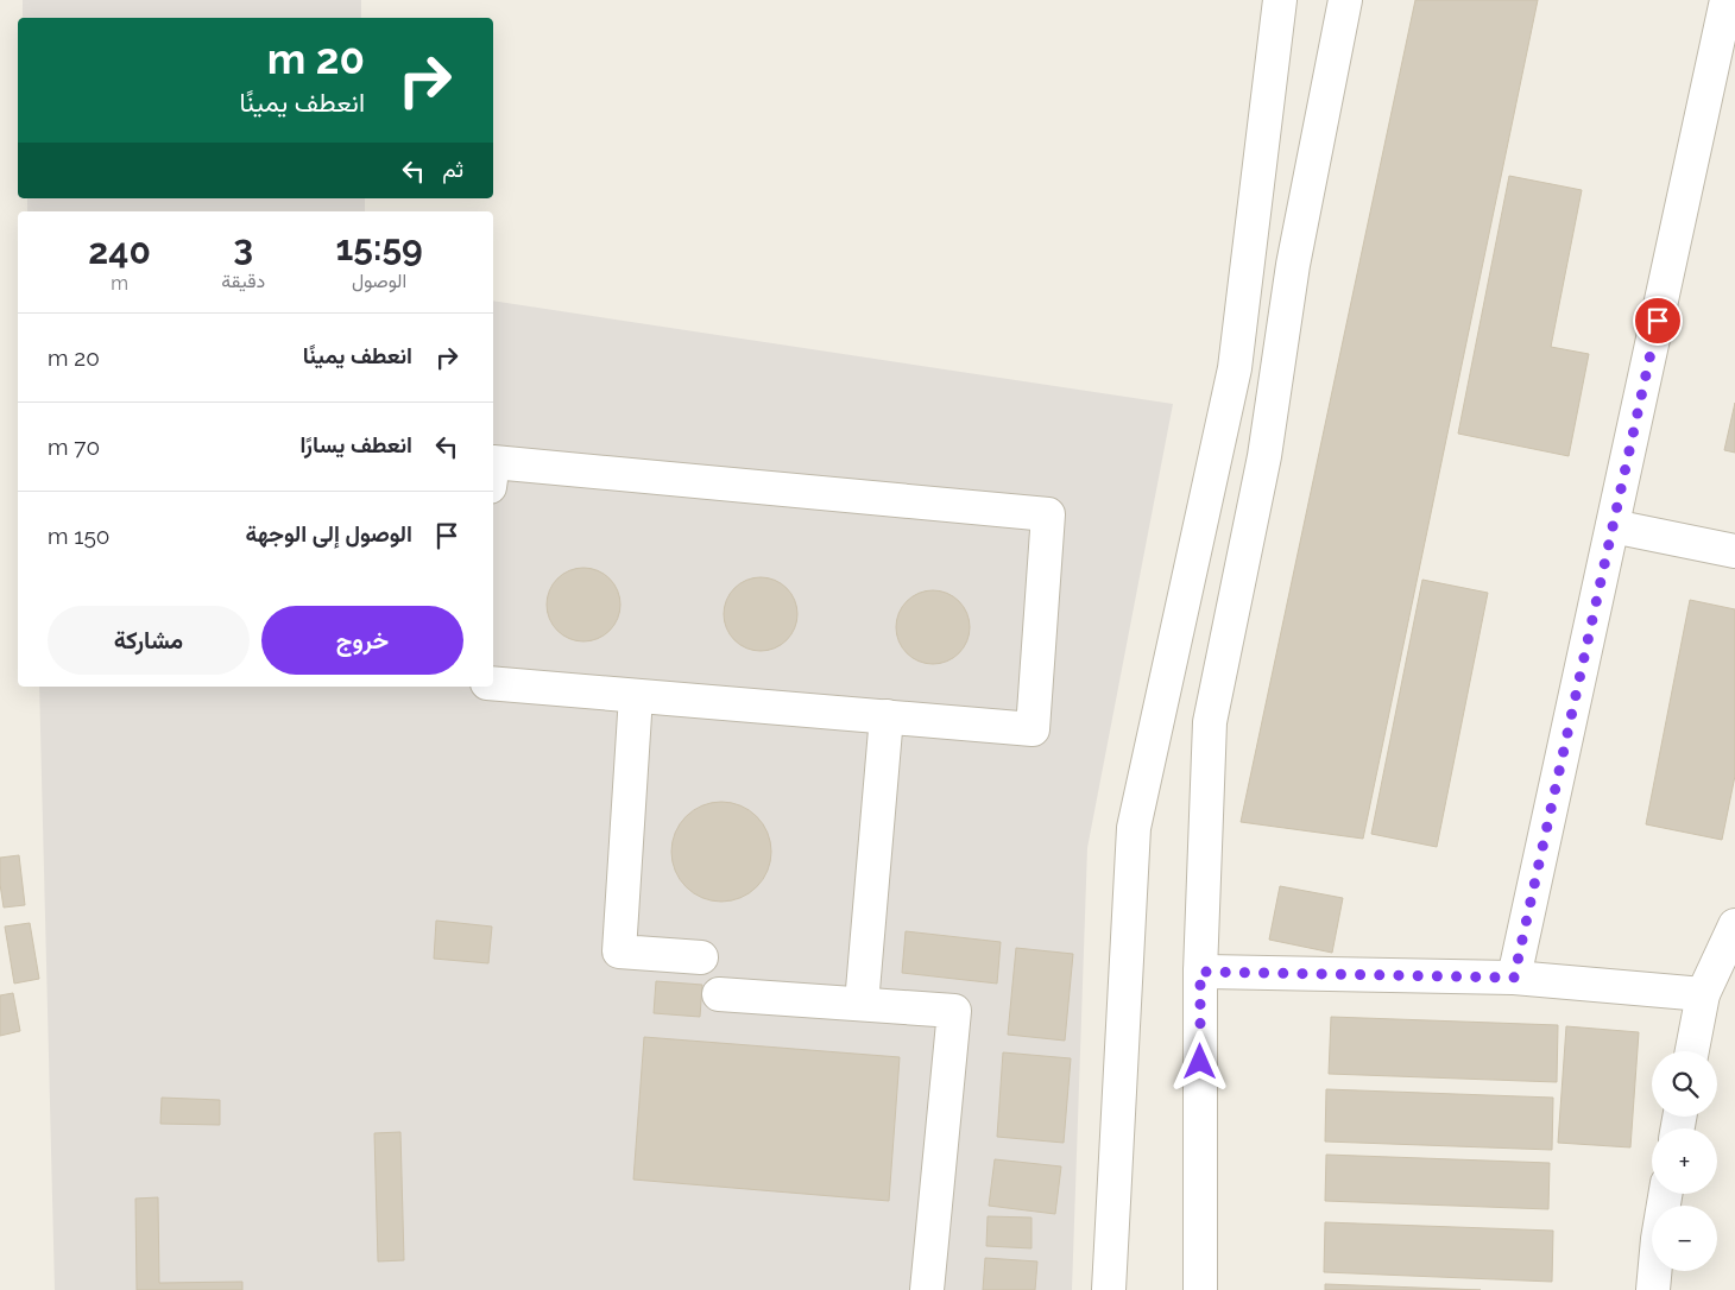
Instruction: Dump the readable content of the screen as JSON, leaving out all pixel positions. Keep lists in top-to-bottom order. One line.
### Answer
{"page":{"turn":["20 m","انعطف يمينًا"],"then":"ثم","eta":["15:59","الوصول","3","دقيقة","240","m"],"list":[{"name":"انعطف يمينًا","value":"20 m"},{"name":"انعطف يسارًا","value":"70 m"},{"name":"الوصول إلى الوجهة","value":"150 m"}],"buttons":["خروج","مشاركة"],"map_buttons":["+","−"]}}
